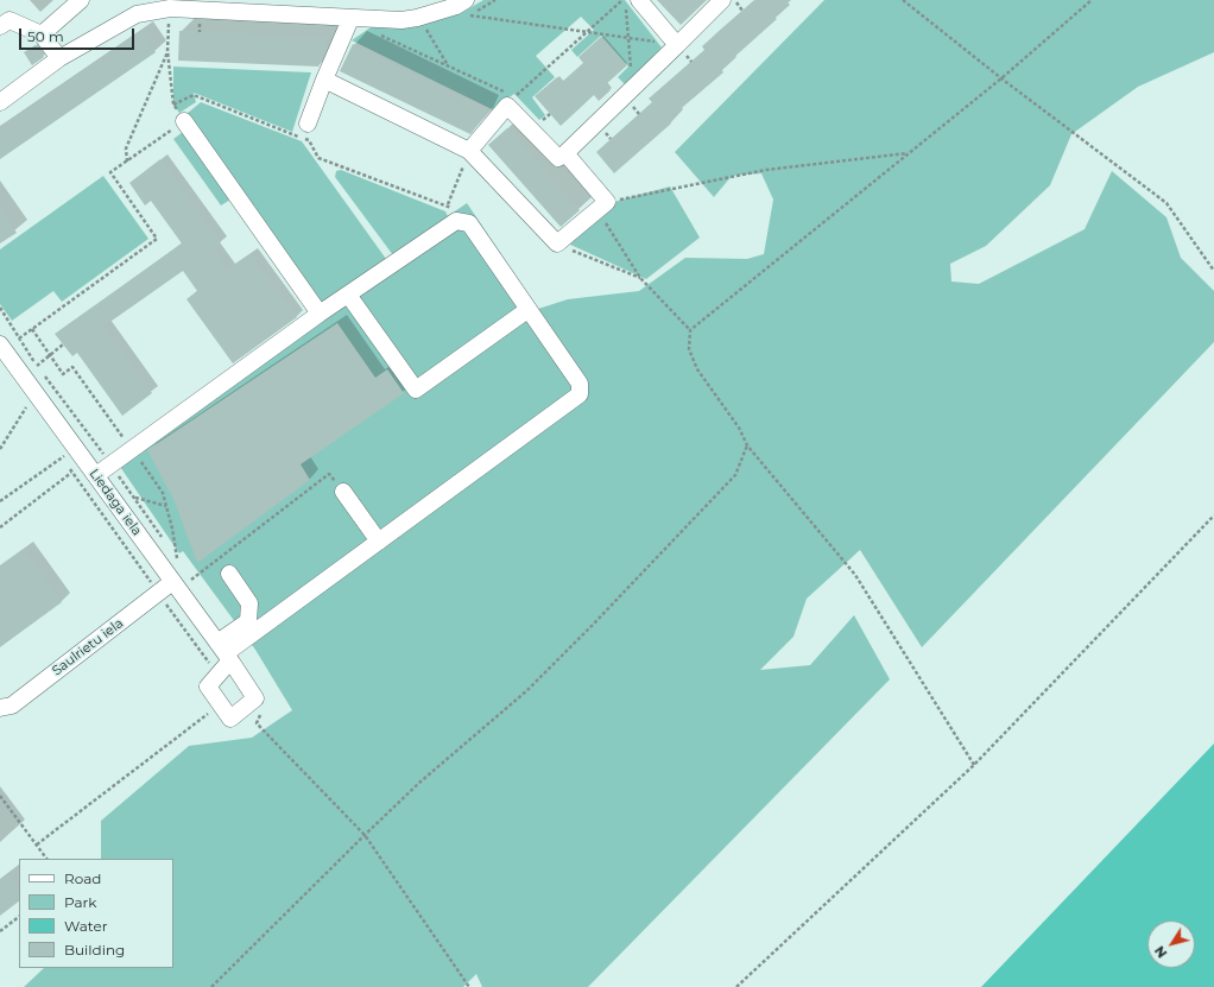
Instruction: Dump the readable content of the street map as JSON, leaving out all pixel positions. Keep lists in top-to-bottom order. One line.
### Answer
{"streets":{"street":["Liedaga iela","Saulrietu iela"]},"crossings":[["Liedaga iela","Saulrietu iela"]],"legend":["Road","Park","Water","Building"],"scale_bar":"50 m","north":"bottom left"}
